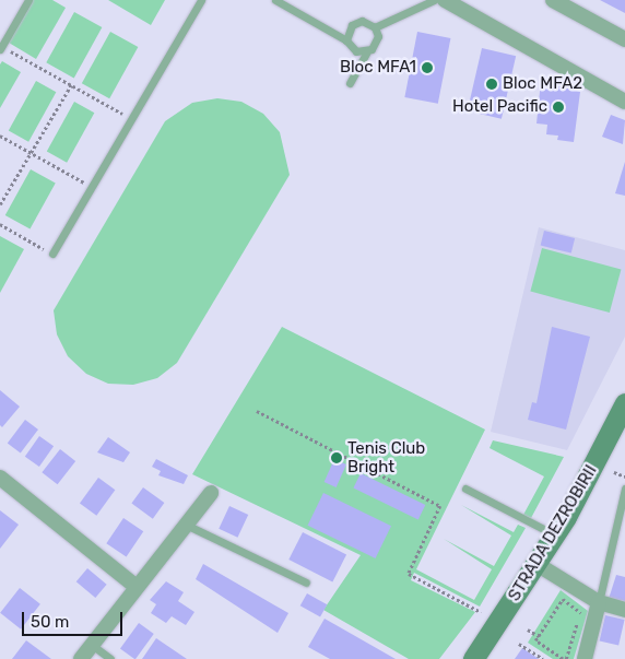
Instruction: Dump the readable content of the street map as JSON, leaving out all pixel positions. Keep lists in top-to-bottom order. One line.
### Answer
{"streets":{"main road":["STRADA DEZROBIRII"]},"places":["Bloc MFA1","Bloc MFA2","Hotel Pacific","Tenis Club Bright"],"scale_bar":"50 m"}
